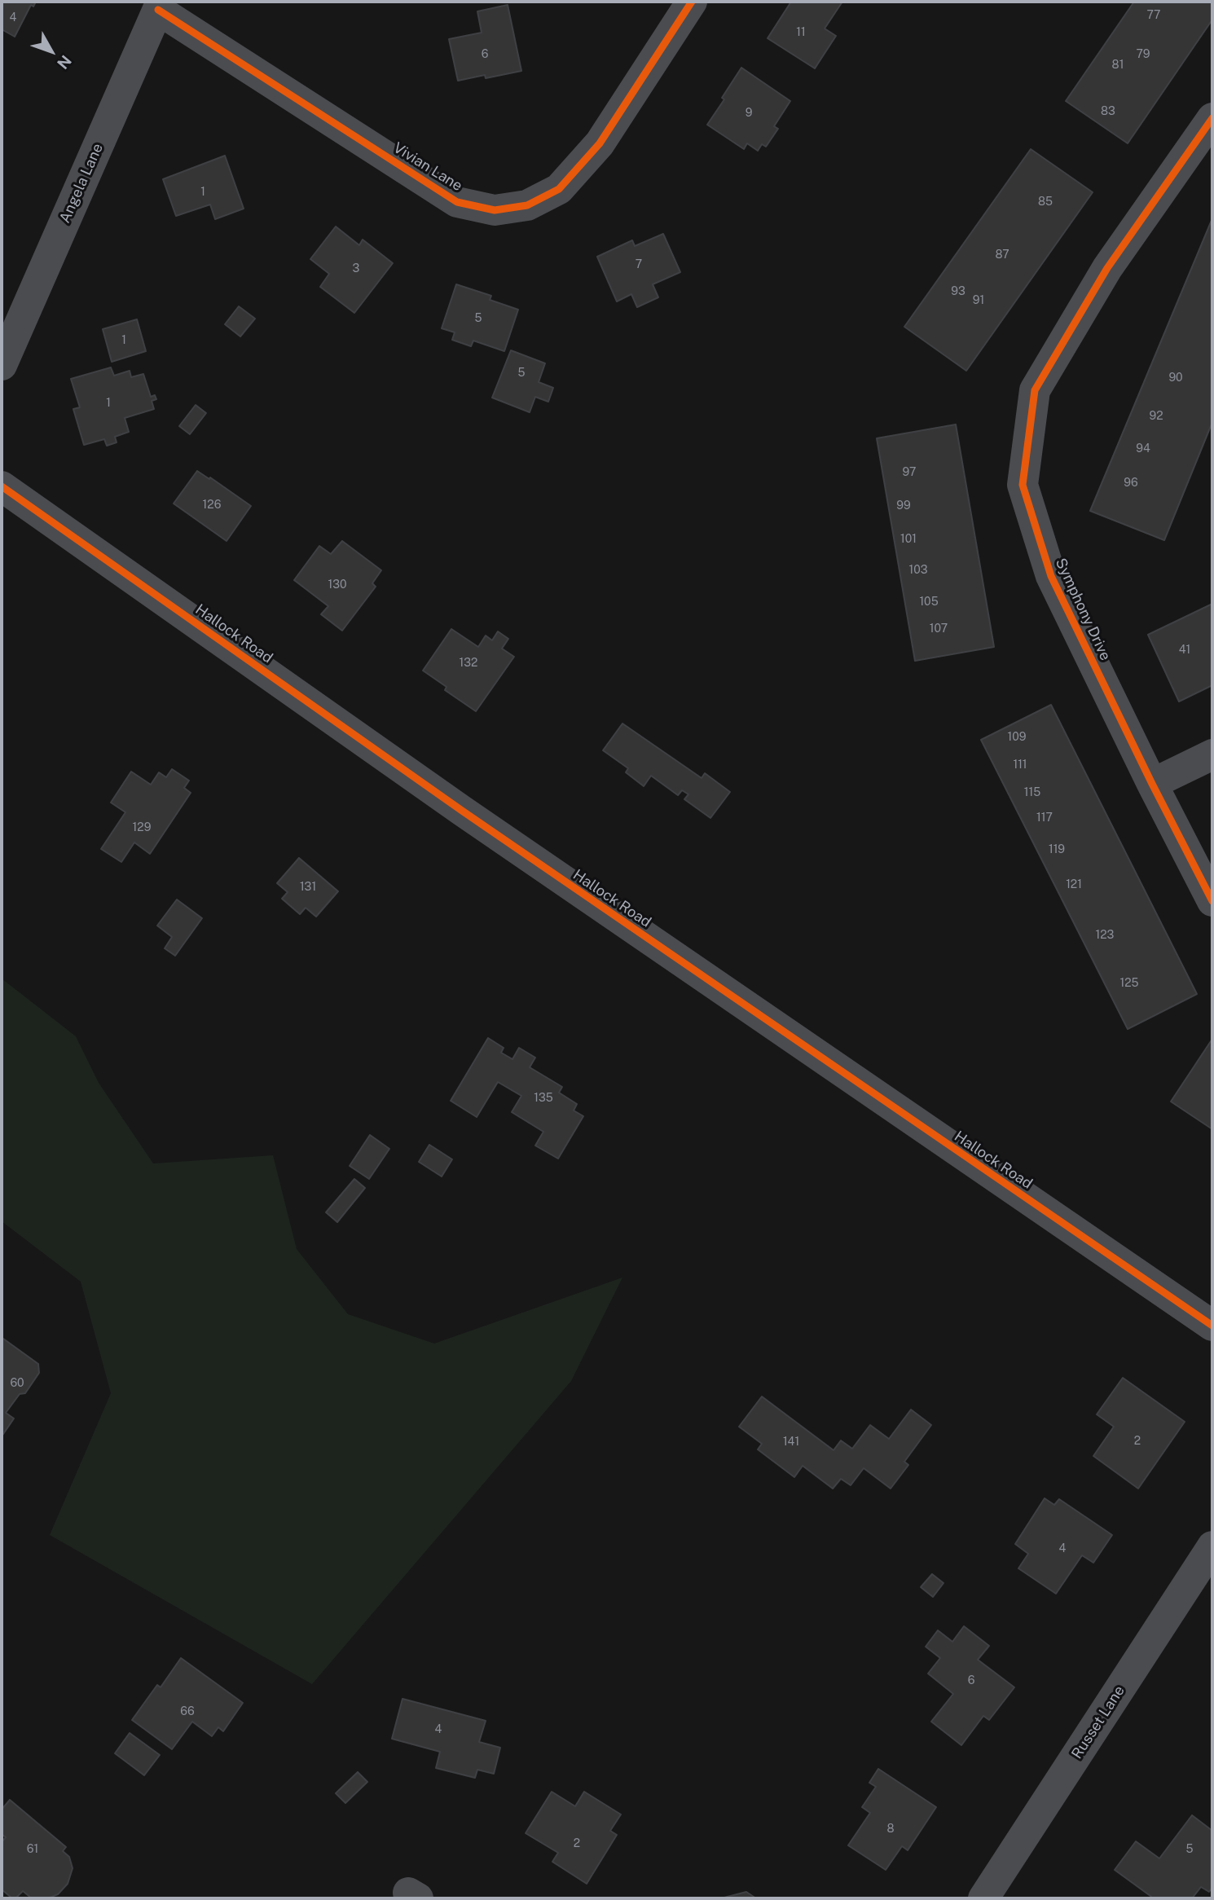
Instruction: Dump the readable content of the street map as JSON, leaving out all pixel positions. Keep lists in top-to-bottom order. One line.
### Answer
{"streets":{"street":["Vivian Lane","Angela Lane","Symphony Drive","Hallock Road","Russet Lane"]},"crossings":[["Vivian Lane","Angela Lane"]],"house_numbers":["77","4","11","6","79","81","83","9","1","85","87","7","3","93","91","5","1","5","90","1","92","94","97","96","126","99","101","103","130","105","107","41","132","109","111","115","117","129","119","121","131","123","125","135","60","2","141","4","6","66","4","8","2","61","5"],"north":"bottom right"}
